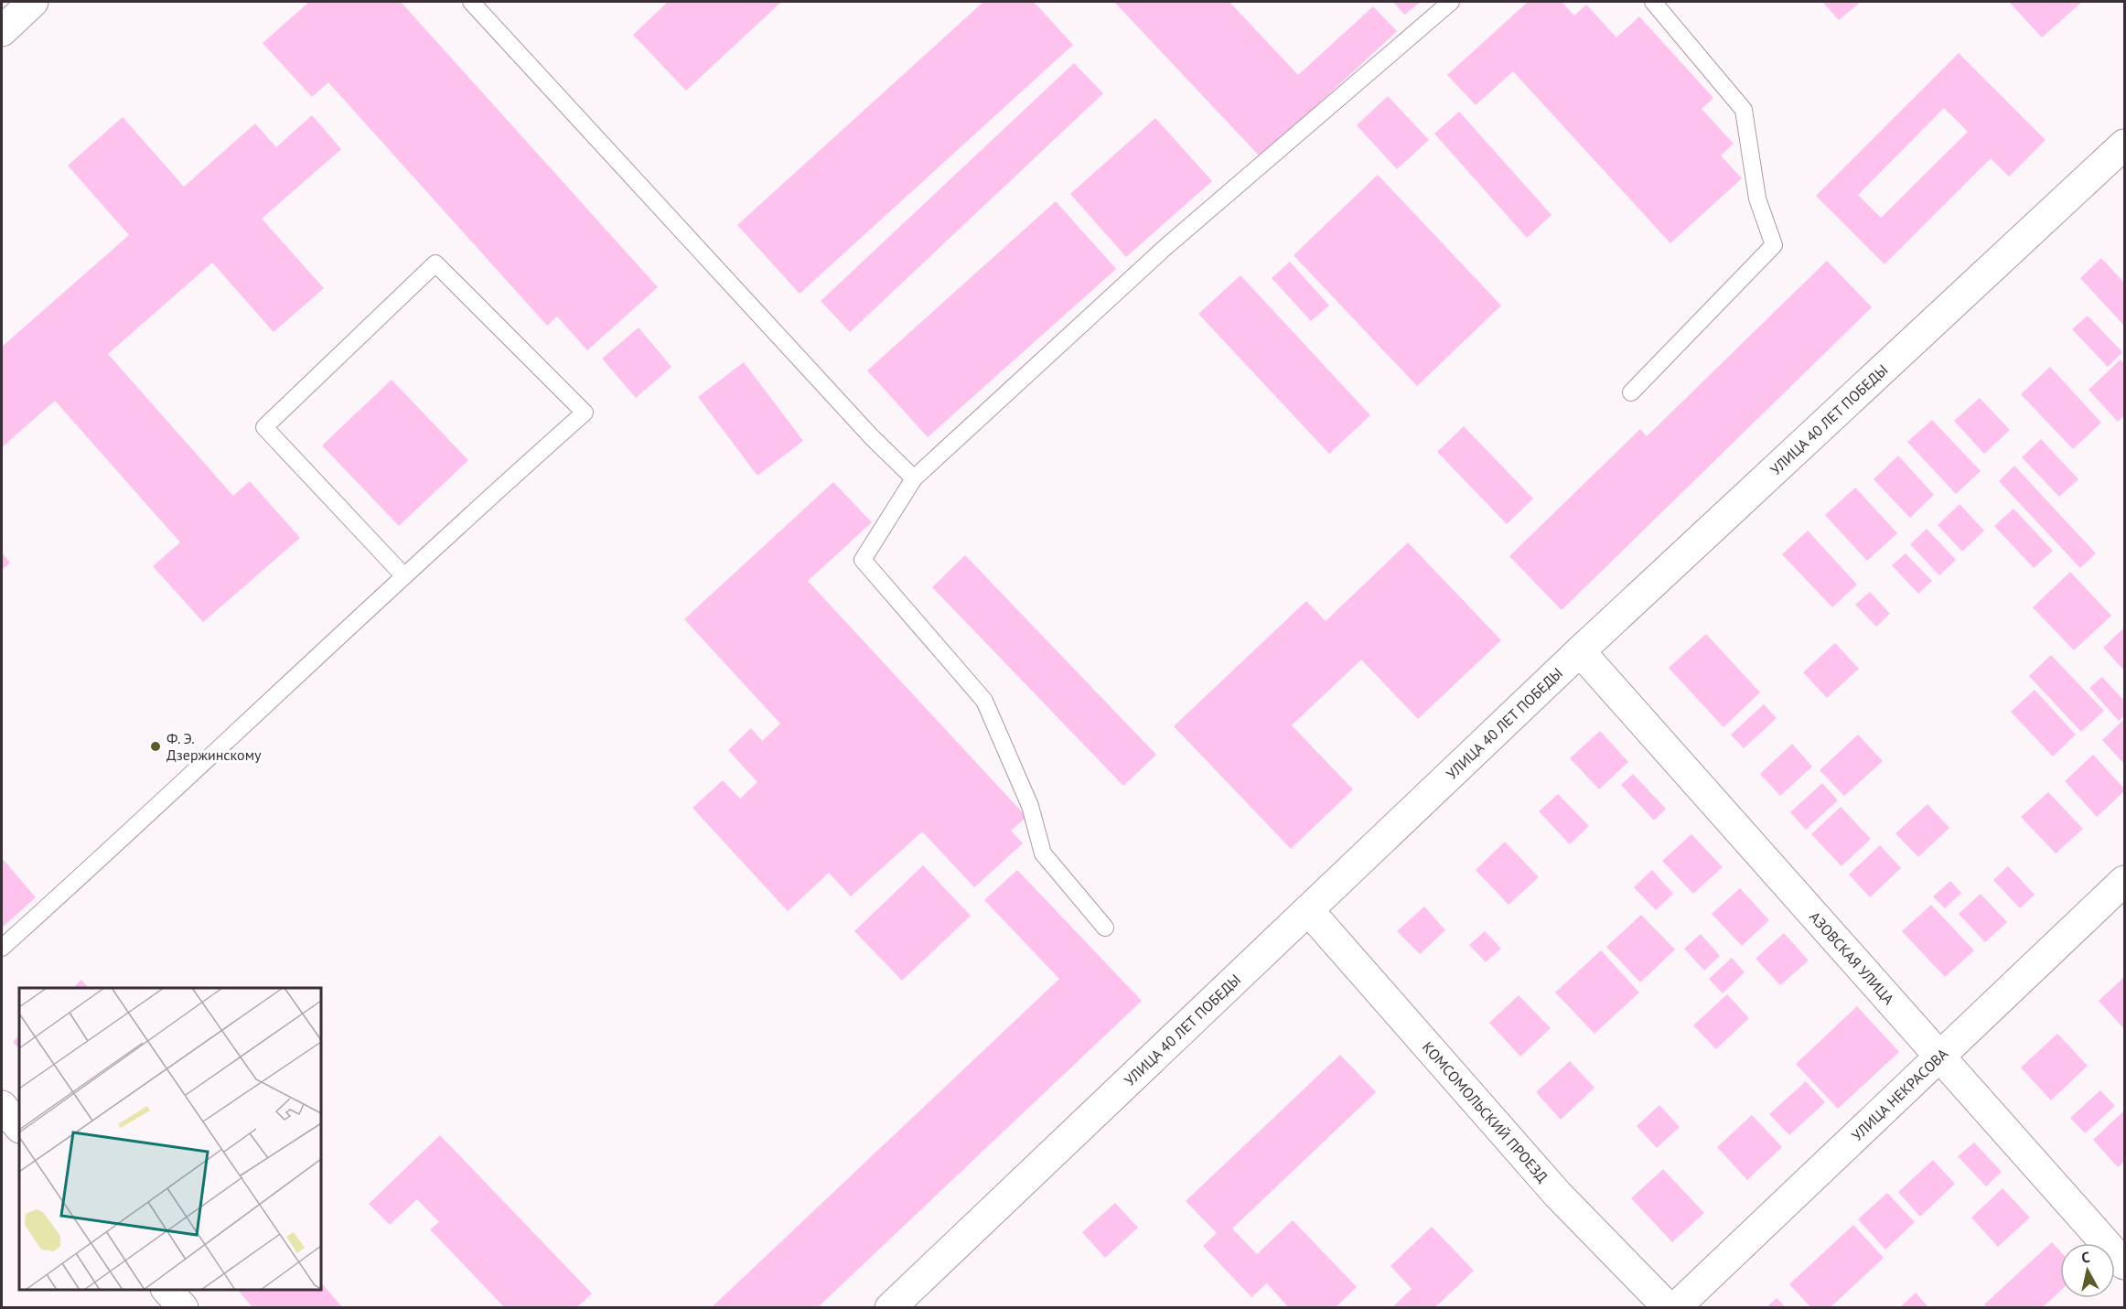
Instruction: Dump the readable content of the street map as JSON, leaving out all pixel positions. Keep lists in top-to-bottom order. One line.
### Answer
{"streets":{"street":["УЛИЦА 40 ЛЕТ ПОБЕДЫ","АЗОВСКАЯ УЛИЦА","УЛИЦА НЕКРАСОВА","КОМСОМОЛЬСКИЙ ПРОЕЗД"]},"crossings":[["УЛИЦА 40 ЛЕТ ПОБЕДЫ","АЗОВСКАЯ УЛИЦА"],["УЛИЦА 40 ЛЕТ ПОБЕДЫ","КОМСОМОЛЬСКИЙ ПРОЕЗД"],["АЗОВСКАЯ УЛИЦА","УЛИЦА НЕКРАСОВА"]],"places":["Ф. Э. Дзержинскому"],"north":"top"}
